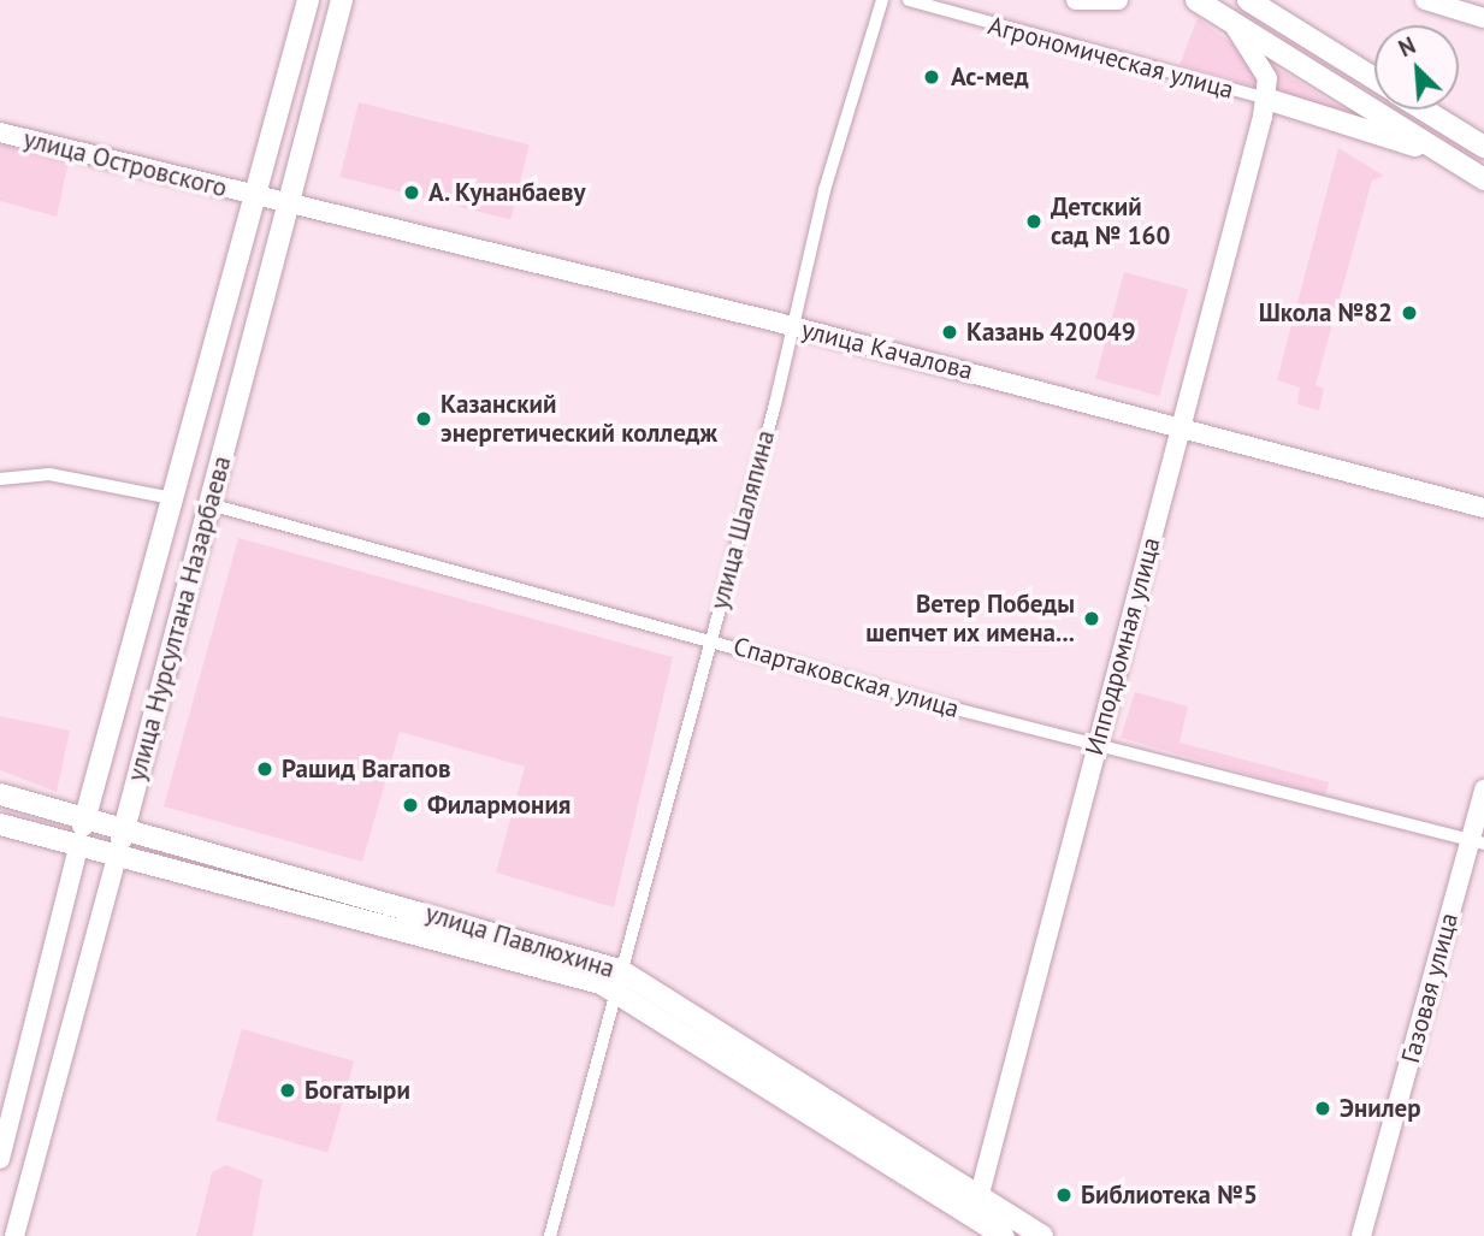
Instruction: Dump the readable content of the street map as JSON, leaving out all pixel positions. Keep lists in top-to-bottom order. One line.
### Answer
{"streets":{"main road":["улица Нурсултана Назарбаева","улица Павлюхина"],"street":["Агрономическая улица","улица Островского","улица Качалова","улица Шаляпина","Ипподромная улица","Спартаковская улица","Газовая улица"]},"crossings":[["Агрономическая улица","Ипподромная улица"],["улица Островского","улица Качалова"],["улица Островского","улица Нурсултана Назарбаева"],["улица Качалова","улица Шаляпина"],["улица Качалова","улица Нурсултана Назарбаева"],["улица Качалова","Ипподромная улица"],["улица Шаляпина","Спартаковская улица"],["улица Шаляпина","улица Павлюхина"],["улица Нурсултана Назарбаева","Спартаковская улица"],["улица Нурсултана Назарбаева","улица Павлюхина"],["Ипподромная улица","Спартаковская улица"],["Ипподромная улица","улица Павлюхина"],["Спартаковская улица","Газовая улица"]],"places":["Ас-мед","А. Кунанбаеву","Детский сад № 160","Школа №82","Казань 420049","Казанский энергетический колледж","Ветер Победы шепчет их имена...","Рашид Вагапов","Филармония","Богатыри","Энилер","Библиотека №5"],"north":"top left"}
